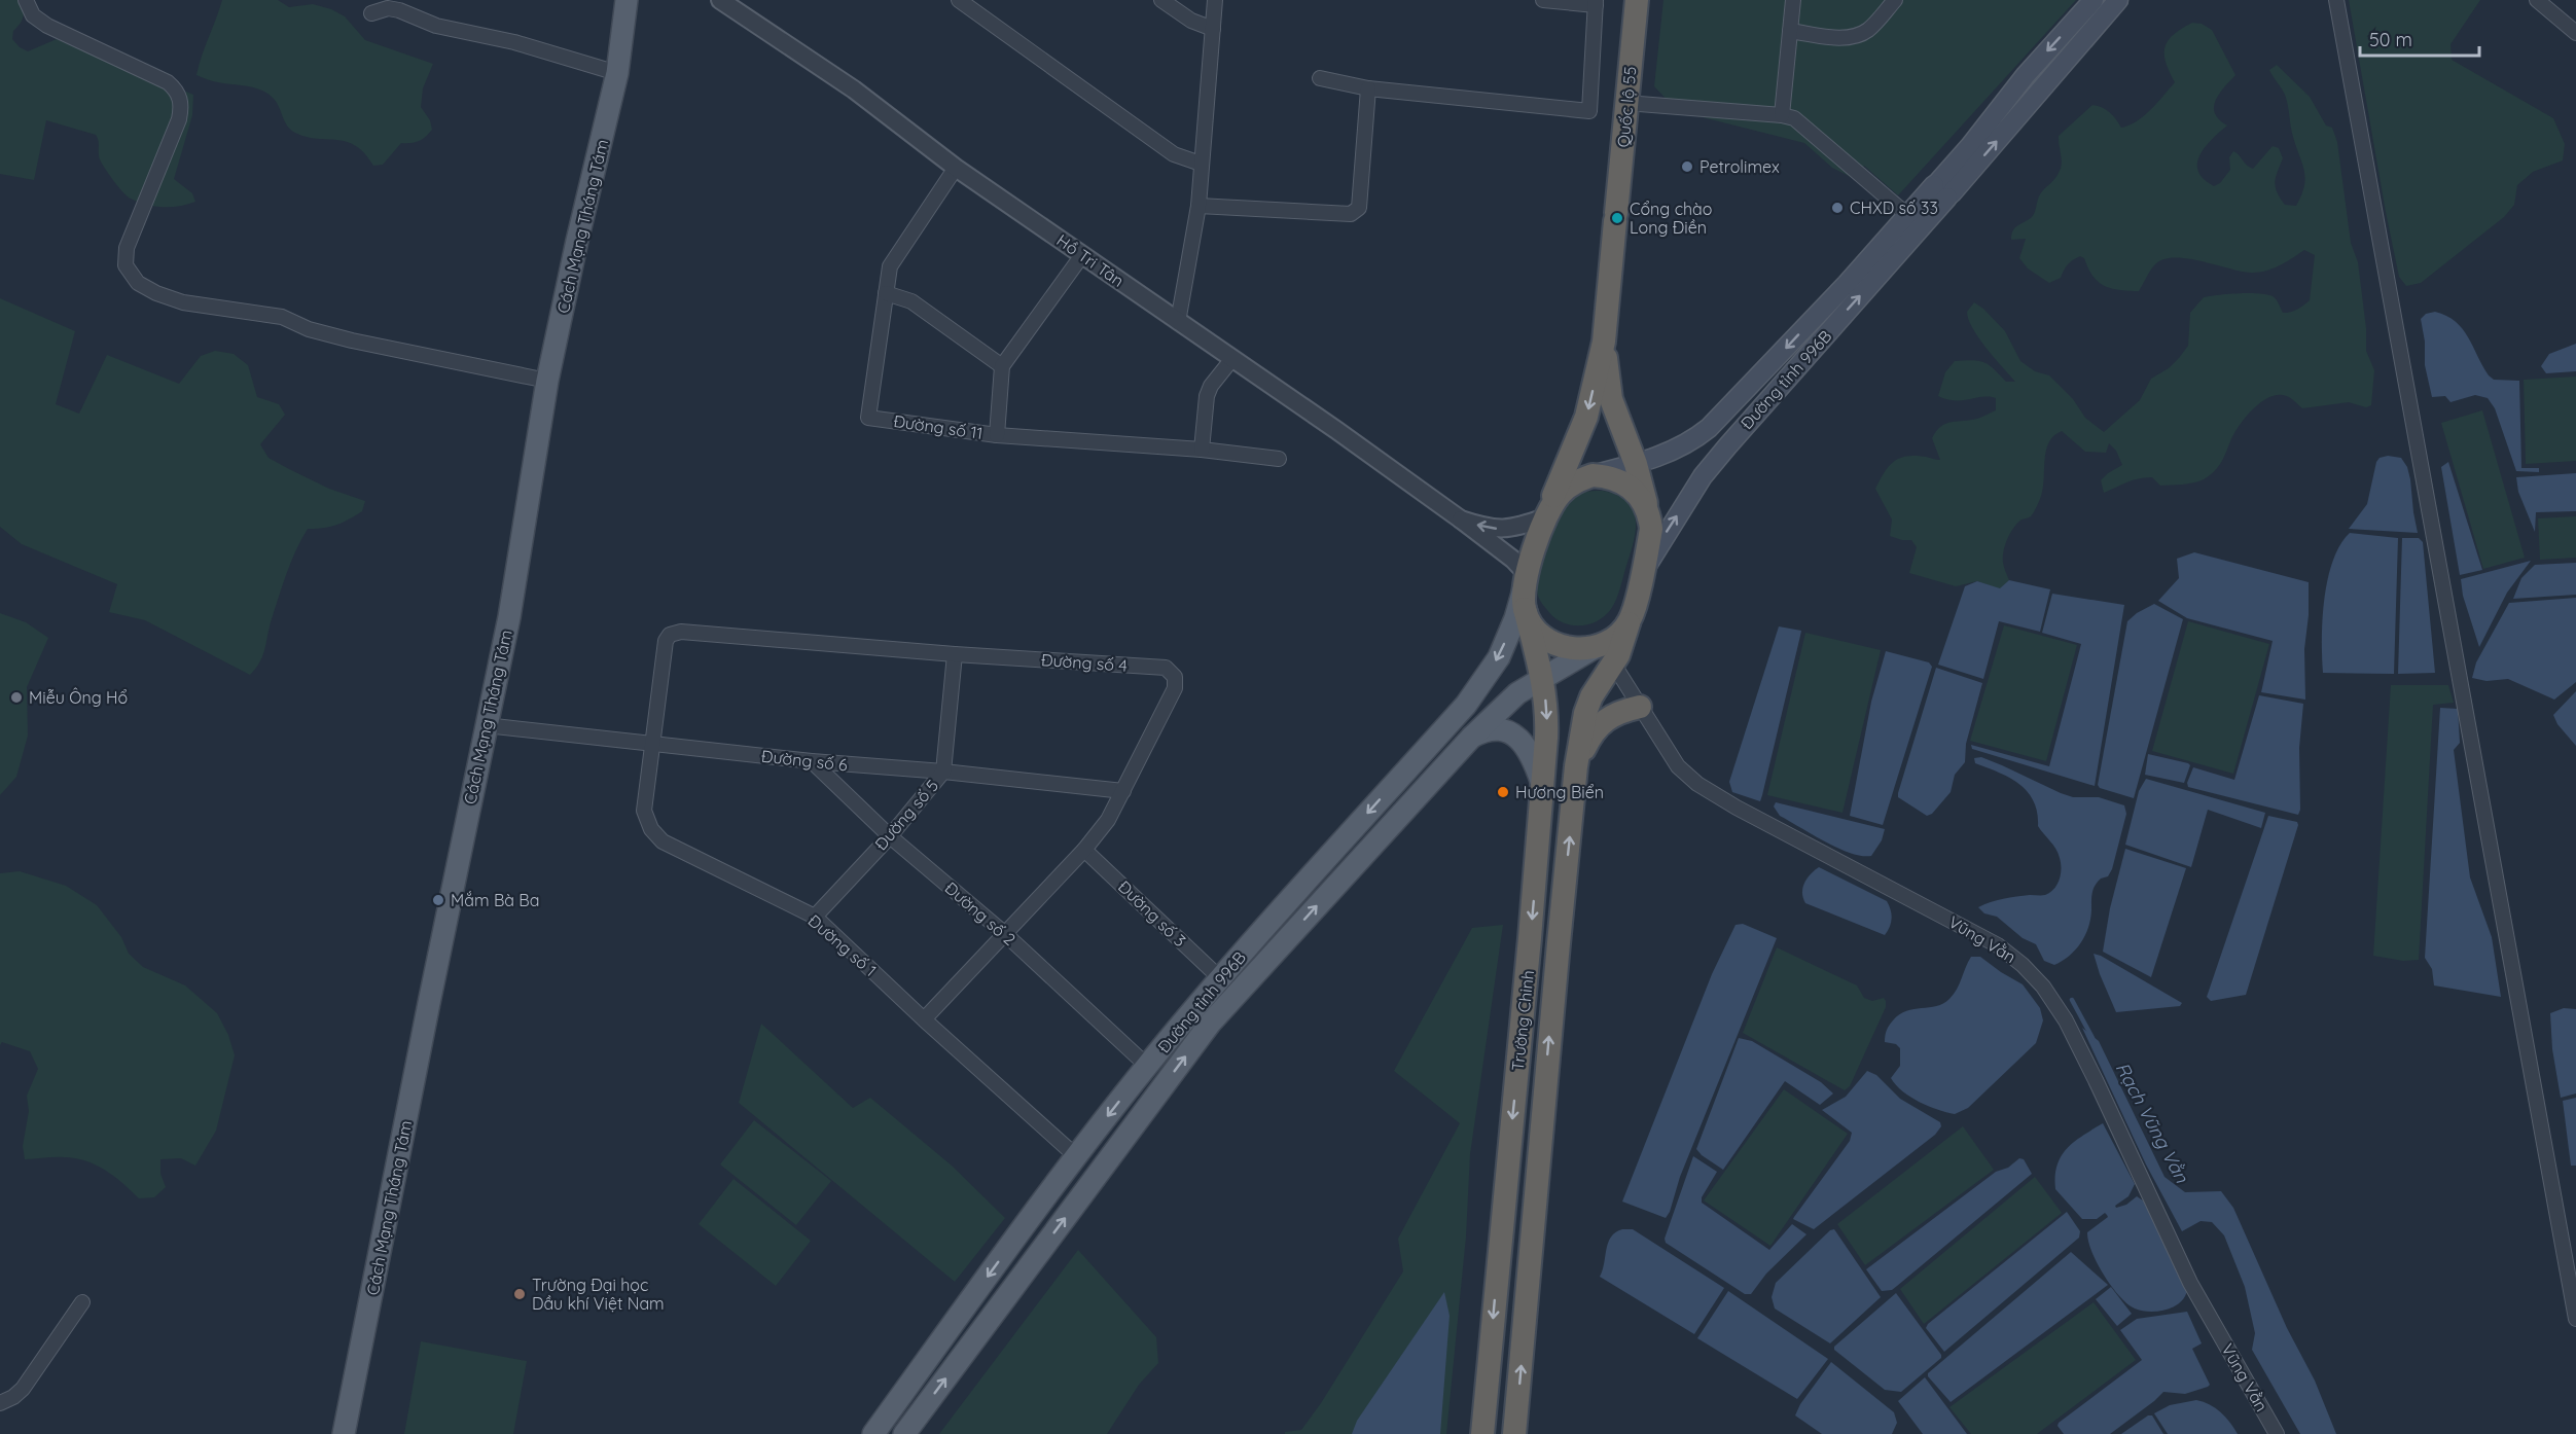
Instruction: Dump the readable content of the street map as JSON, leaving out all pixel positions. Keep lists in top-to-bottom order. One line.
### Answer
{"streets":{"highway":["Quốc lộ 55","Trường Chinh"],"main road":["Cách Mạng Tháng Tám","Đường tỉnh 996B"],"street":["Hồ Tri Tân","Đường số 11","Đường số 4","Đường số 6","Đường số 5","Đường số 2","Đường số 3","Vũng Vằn","Đường số 1"]},"crossings":[["Quốc lộ 55","Hồ Tri Tân"],["Quốc lộ 55","Đường tỉnh 996B"],["Quốc lộ 55","Trường Chinh"],["Cách Mạng Tháng Tám","Đường số 6"],["Hồ Tri Tân","Đường tỉnh 996B"],["Hồ Tri Tân","Đường số 11"],["Hồ Tri Tân","Trường Chinh"],["Đường tỉnh 996B","Đường số 2"],["Đường tỉnh 996B","Đường số 3"],["Đường tỉnh 996B","Đường số 1"],["Đường tỉnh 996B","Trường Chinh"],["Đường số 4","Đường số 6"],["Đường số 4","Đường số 5"],["Đường số 4","Đường số 2"],["Đường số 4","Đường số 3"],["Đường số 4","Đường số 1"],["Đường số 6","Đường số 5"],["Đường số 6","Đường số 2"],["Đường số 6","Đường số 1"],["Đường số 5","Đường số 2"],["Đường số 5","Đường số 1"],["Vũng Vằn","Trường Chinh"]],"water":["Rạch Vũng Vằn"],"places":["Petrolimex","CHXD số 33","Cổng chào Long Điền","Miễu Ông Hổ","Hương Biển","Mắm Bà Ba","Trường Đại học Dầu khí Việt Nam"],"scale_bar":"50 m"}
